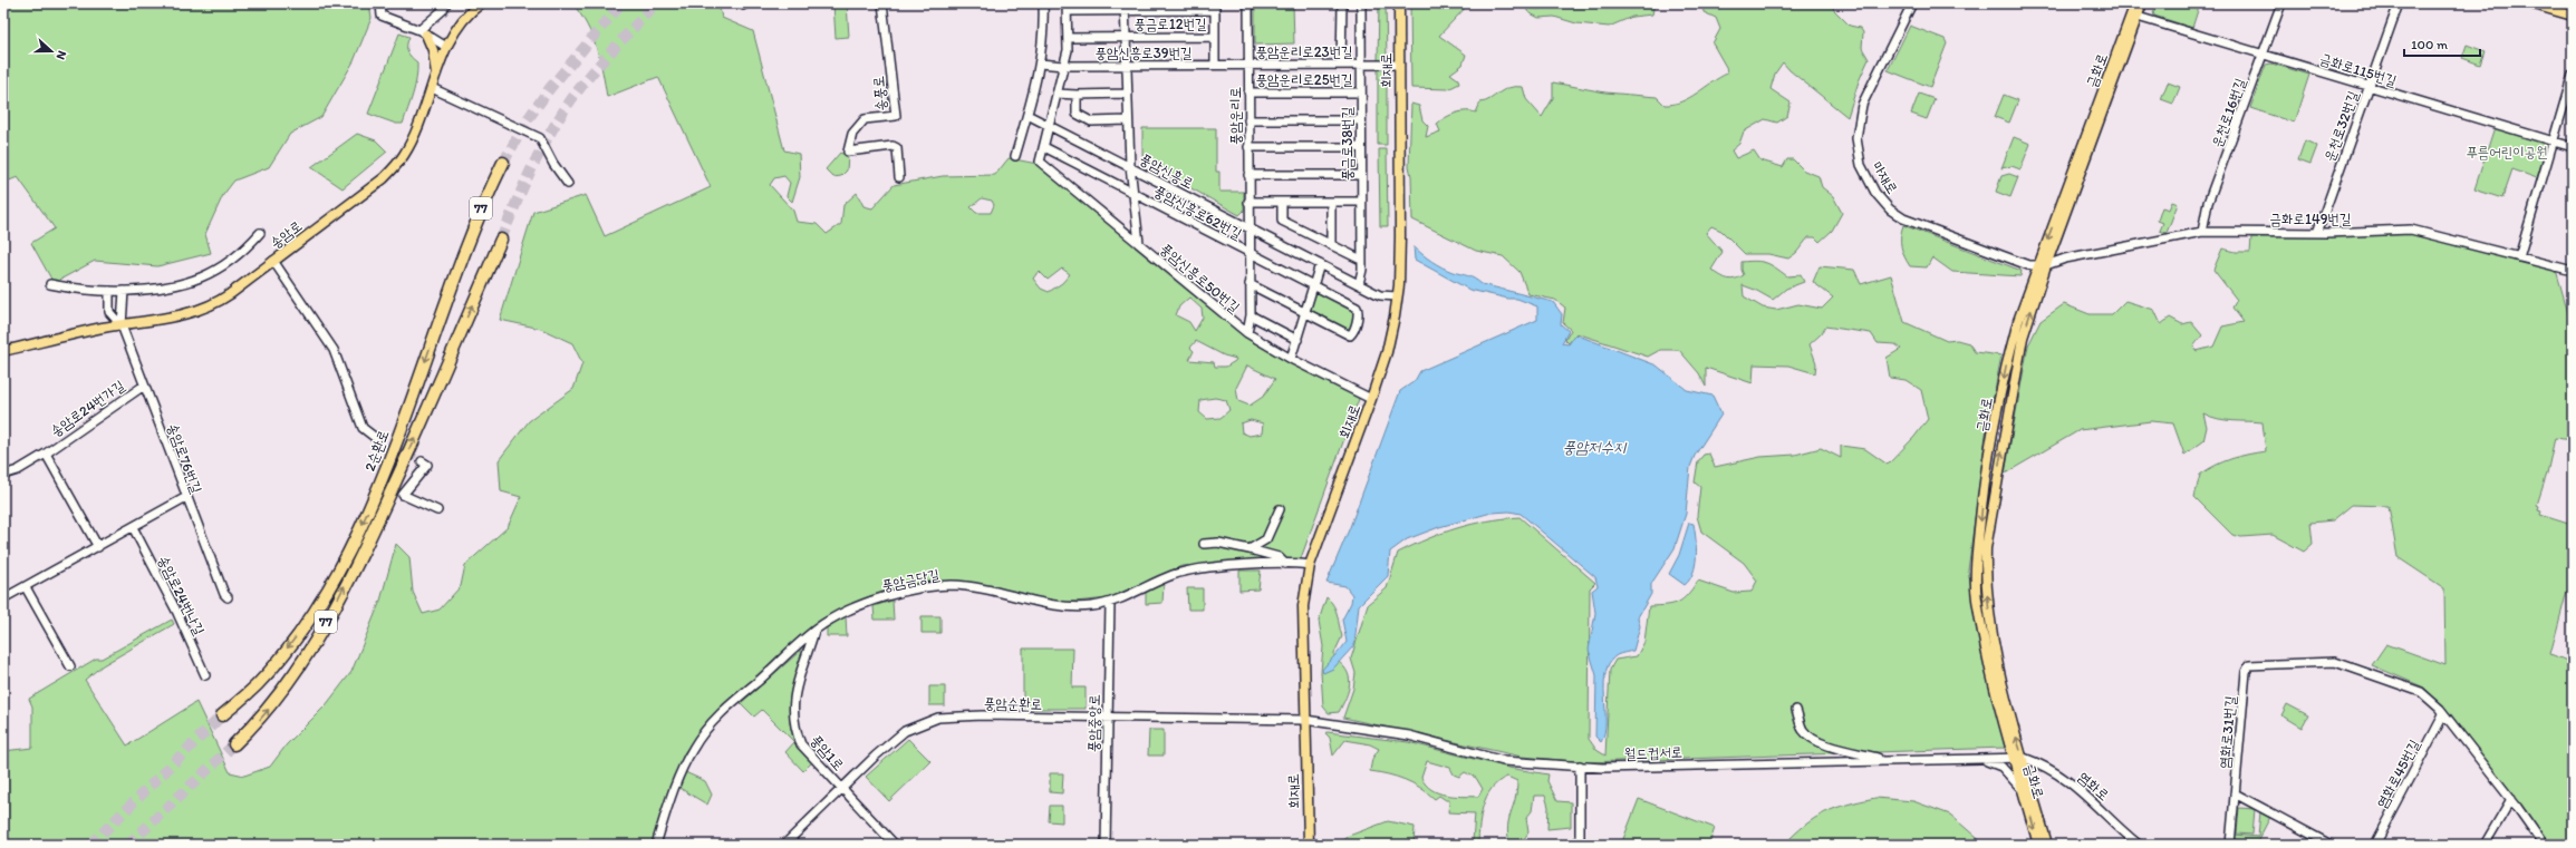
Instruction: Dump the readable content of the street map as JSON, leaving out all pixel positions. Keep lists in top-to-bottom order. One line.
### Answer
{"streets":{"highway":["77","2순환로"],"main road":["회재로","금화로","송암로"],"street":["풍금로12번길","풍암운리로23번길","풍암신흥로39번길","금화로115번길","풍암운리로25번길","송풍로","운천로16번길","풍암운리로","운천로32번길","풍금로38번길","풍암신흥로","마재로","풍암신흥로62번길","금화로149번길","풍암신흥로50번길","송암로24번가길","송암로76번길","풍암금당길","송암로24번나길","풍암순환로","풍암중앙로","염화로31번길","풍암1로","월드컵서로","염화로45번길","염화로"]},"crossings":[["풍금로12번길","풍암신흥로39번길"],["풍금로12번길","풍암신흥로62번길"],["풍암운리로23번길","풍암신흥로39번길"],["풍암운리로23번길","회재로"],["풍암운리로23번길","풍암운리로"],["풍암운리로23번길","풍금로38번길"],["풍암신흥로39번길","풍암운리로"],["풍암신흥로39번길","풍암신흥로50번길"],["금화로115번길","금화로"],["금화로115번길","운천로16번길"],["금화로115번길","운천로32번길"],["회재로","풍암신흥로"],["회재로","풍암신흥로50번길"],["회재로","풍암금당길"],["회재로","월드컵서로"],["금화로","마재로"],["금화로","금화로149번길"],["금화로","월드컵서로"],["금화로","염화로"],["풍암운리로25번길","풍암운리로"],["풍암운리로25번길","풍금로38번길"],["운천로16번길","금화로149번길"],["풍암운리로","풍암신흥로"],["풍암운리로","풍암신흥로62번길"],["풍암운리로","풍암신흥로50번길"],["운천로32번길","금화로149번길"],["풍금로38번길","풍암신흥로"],["풍암신흥로","풍암신흥로62번길"],["풍암신흥로","풍암신흥로50번길"],["마재로","금화로149번길"],["풍암신흥로62번길","풍암신흥로50번길"],["송암로","송암로76번길"],["송암로24번가길","송암로76번길"],["풍암금당길","풍암중앙로"],["풍암금당길","풍암1로"],["풍암순환로","풍암중앙로"],["풍암순환로","풍암1로"],["풍암순환로","월드컵서로"],["염화로31번길","염화로45번길"],["월드컵서로","염화로"]],"water":["풍암저수지"],"parks":["푸름어린이공원"],"scale_bar":"100 m","north":"right"}
